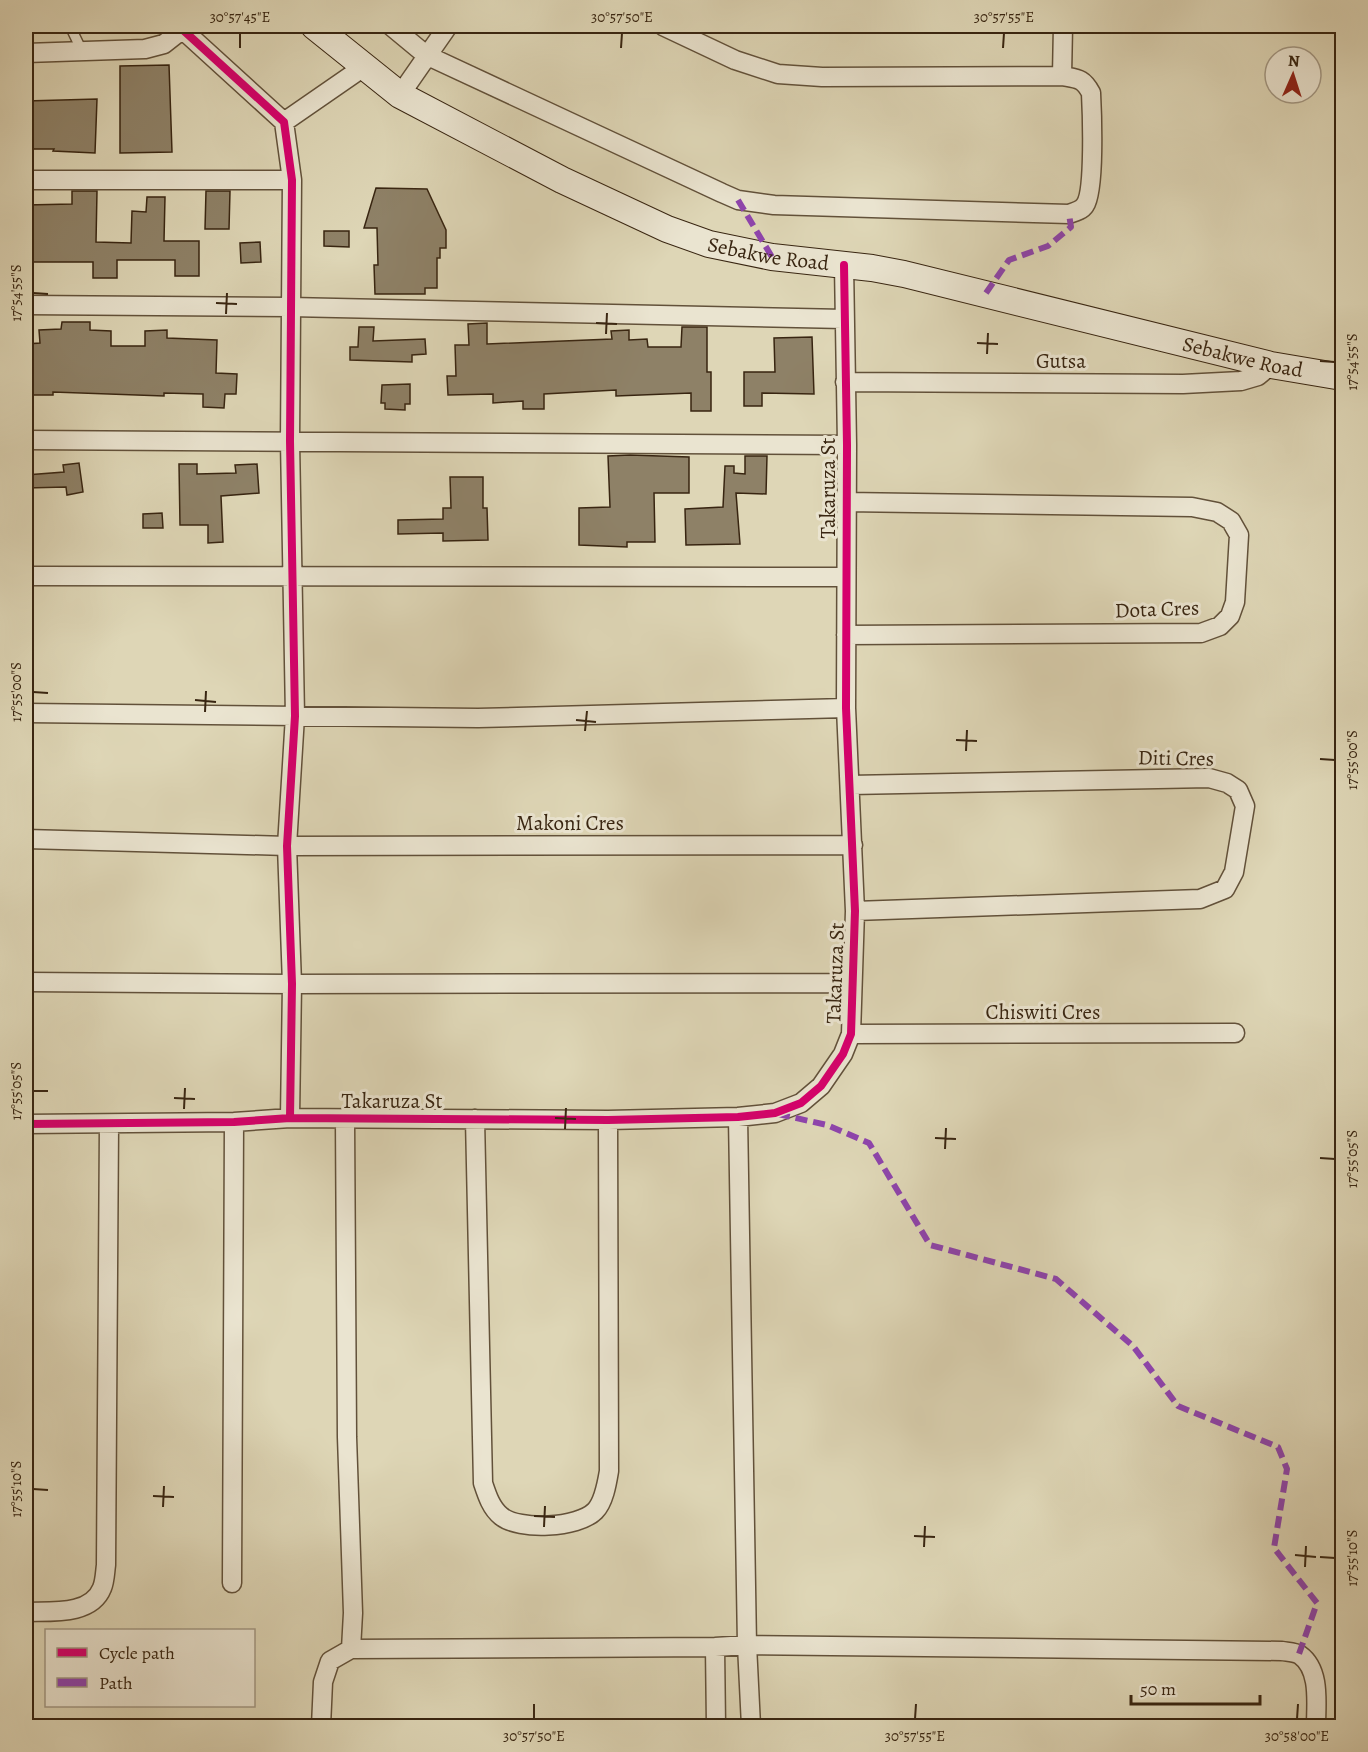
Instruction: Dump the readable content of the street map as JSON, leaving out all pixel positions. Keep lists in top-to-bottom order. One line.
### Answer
{"streets":{"street":["Sebakwe Road","Gutsa","Takaruza St","Dota Cres","Diti Cres","Makoni Cres","Chiswiti Cres"]},"crossings":[["Sebakwe Road","Gutsa"],["Sebakwe Road","Takaruza St"],["Gutsa","Takaruza St"],["Takaruza St","Dota Cres"],["Takaruza St","Diti Cres"],["Takaruza St","Makoni Cres"],["Takaruza St","Chiswiti Cres"]],"legend":["Cycle path","Path"],"scale_bar":"50 m","north":"top","coordinates":["30°57'45\"E","30°57'50\"E","30°57'55\"E","17°54'55\"S","17°55'00\"S","17°55'05\"S","17°55'10\"S","30°58'00\"E"]}
